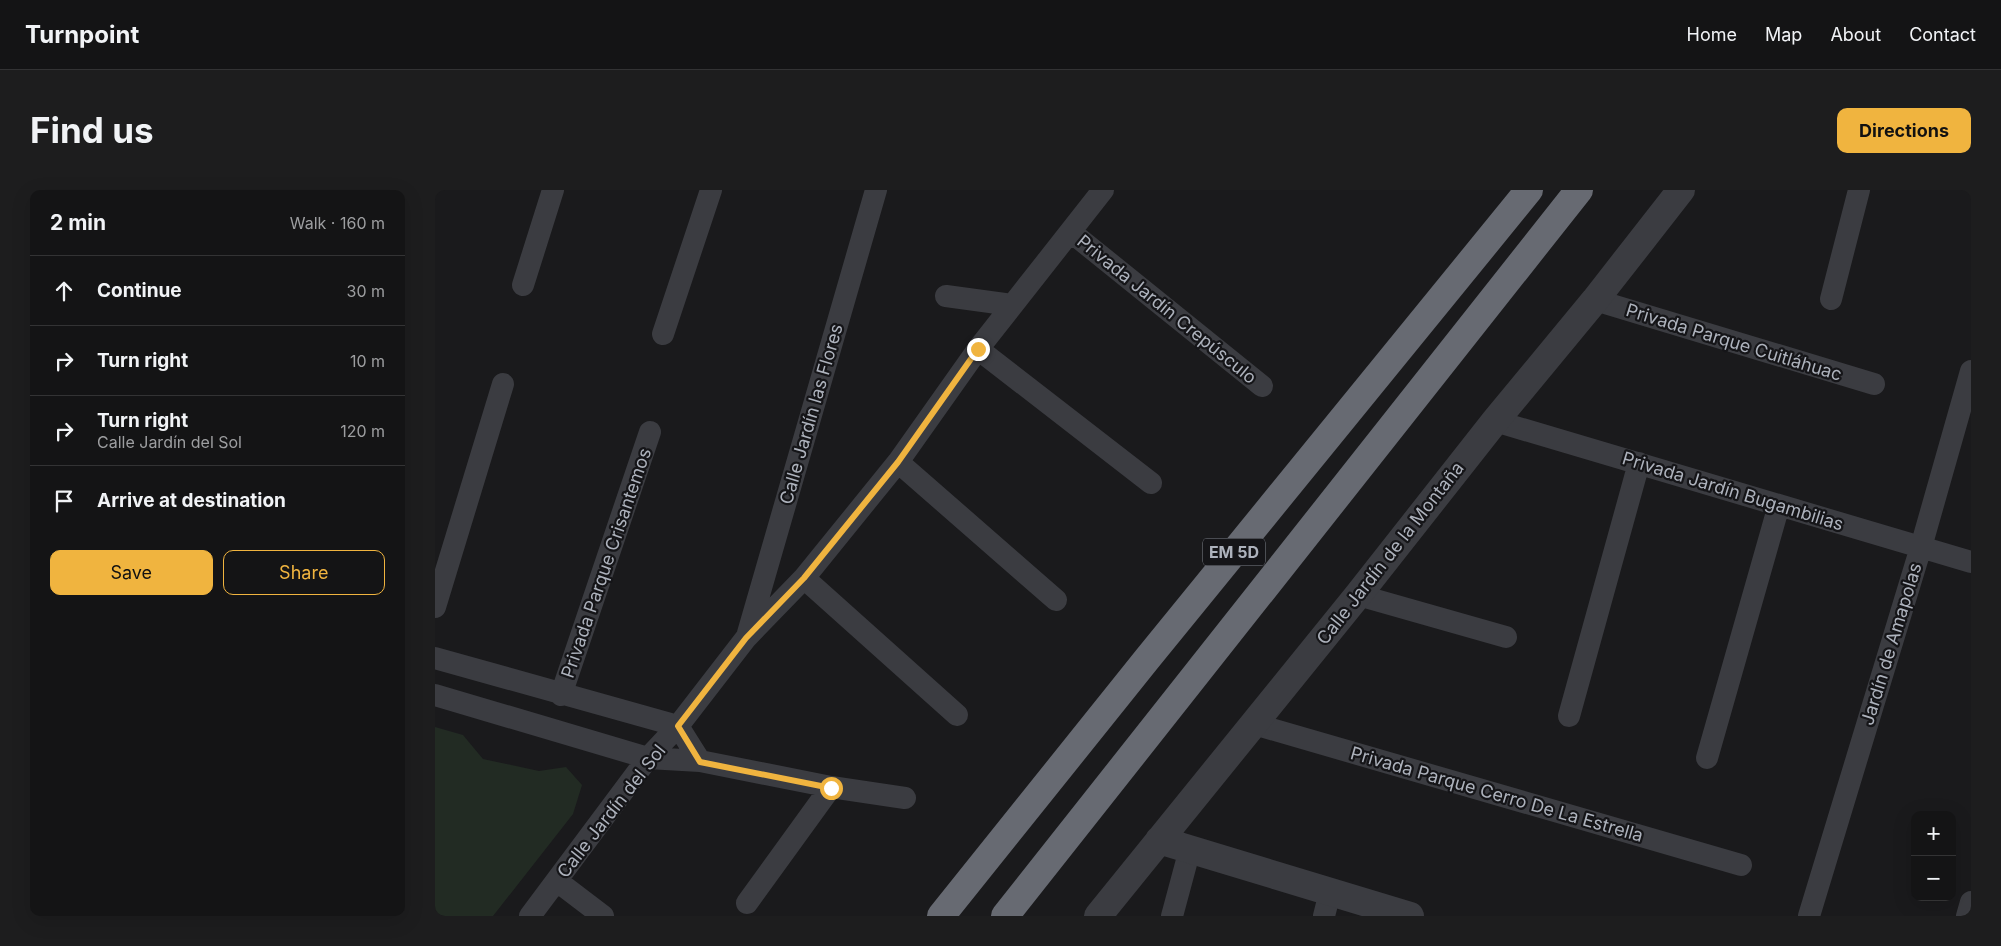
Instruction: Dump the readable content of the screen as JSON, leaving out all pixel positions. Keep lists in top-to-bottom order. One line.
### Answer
{"streets":{"highway":["EM 5D"],"street":["Privada Jardín Crepúsculo","Privada Parque Cuitláhuac","Calle Jardín las Flores","Privada Jardín Bugambilias","Calle Jardín de la Montaña","Privada Parque Crisantemos","Jardín de Amapolas","Privada Parque Cerro De La Estrella","Calle Jardín del Sol"]},"crossings":[["Privada Jardín Crepúsculo","Calle Jardín del Sol"],["Privada Parque Cuitláhuac","Calle Jardín de la Montaña"],["Calle Jardín las Flores","Calle Jardín del Sol"],["Privada Jardín Bugambilias","Calle Jardín de la Montaña"],["Privada Jardín Bugambilias","Jardín de Amapolas"],["Calle Jardín de la Montaña","Privada Parque Cerro De La Estrella"]],"page":{"header":"Turnpoint","nav":["Home","Map","About","Contact"],"buttons":["Directions",["Save","Share"]],"title":"Find us","heading":["2 min","Walk · 160 m"],"list":[["Continue","30 m"],["Turn right","10 m"],["Turn right","Calle Jardín del Sol","120 m"],"Arrive at destination"],"map_buttons":["+","−"]}}
